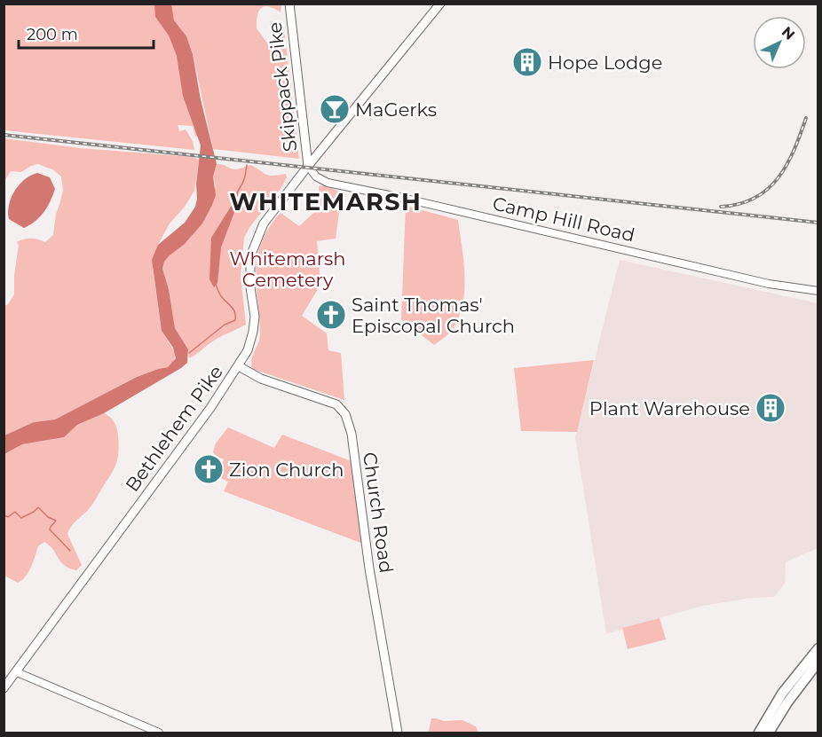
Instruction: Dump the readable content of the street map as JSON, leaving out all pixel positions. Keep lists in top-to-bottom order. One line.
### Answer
{"streets":{"main road":["Skippack Pike","Bethlehem Pike","Church Road"],"street":["Camp Hill Road"]},"crossings":[["Skippack Pike","Camp Hill Road"],["Skippack Pike","Bethlehem Pike"],["Camp Hill Road","Bethlehem Pike"],["Bethlehem Pike","Church Road"]],"districts":["WHITEMARSH"],"parks":["Whitemarsh Cemetery"],"places":{"building":["Hope Lodge","Plant Warehouse"],"bar":["MaGerks"],"church":["Saint Thomas' Episcopal Church","Zion Church"]},"scale_bar":"200 m","north":"top right"}
